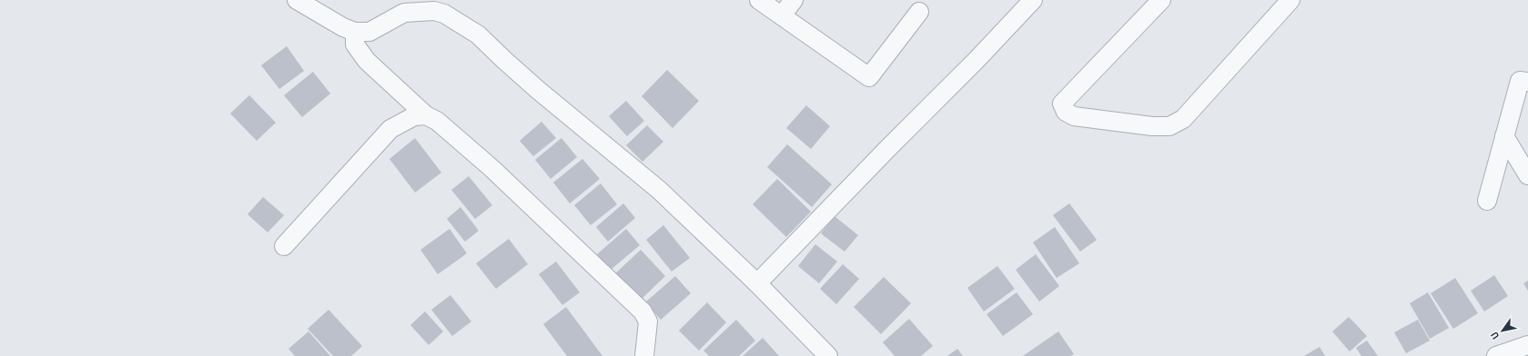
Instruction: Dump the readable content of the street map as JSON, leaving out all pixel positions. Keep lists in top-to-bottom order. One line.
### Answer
{"north":"bottom left"}
